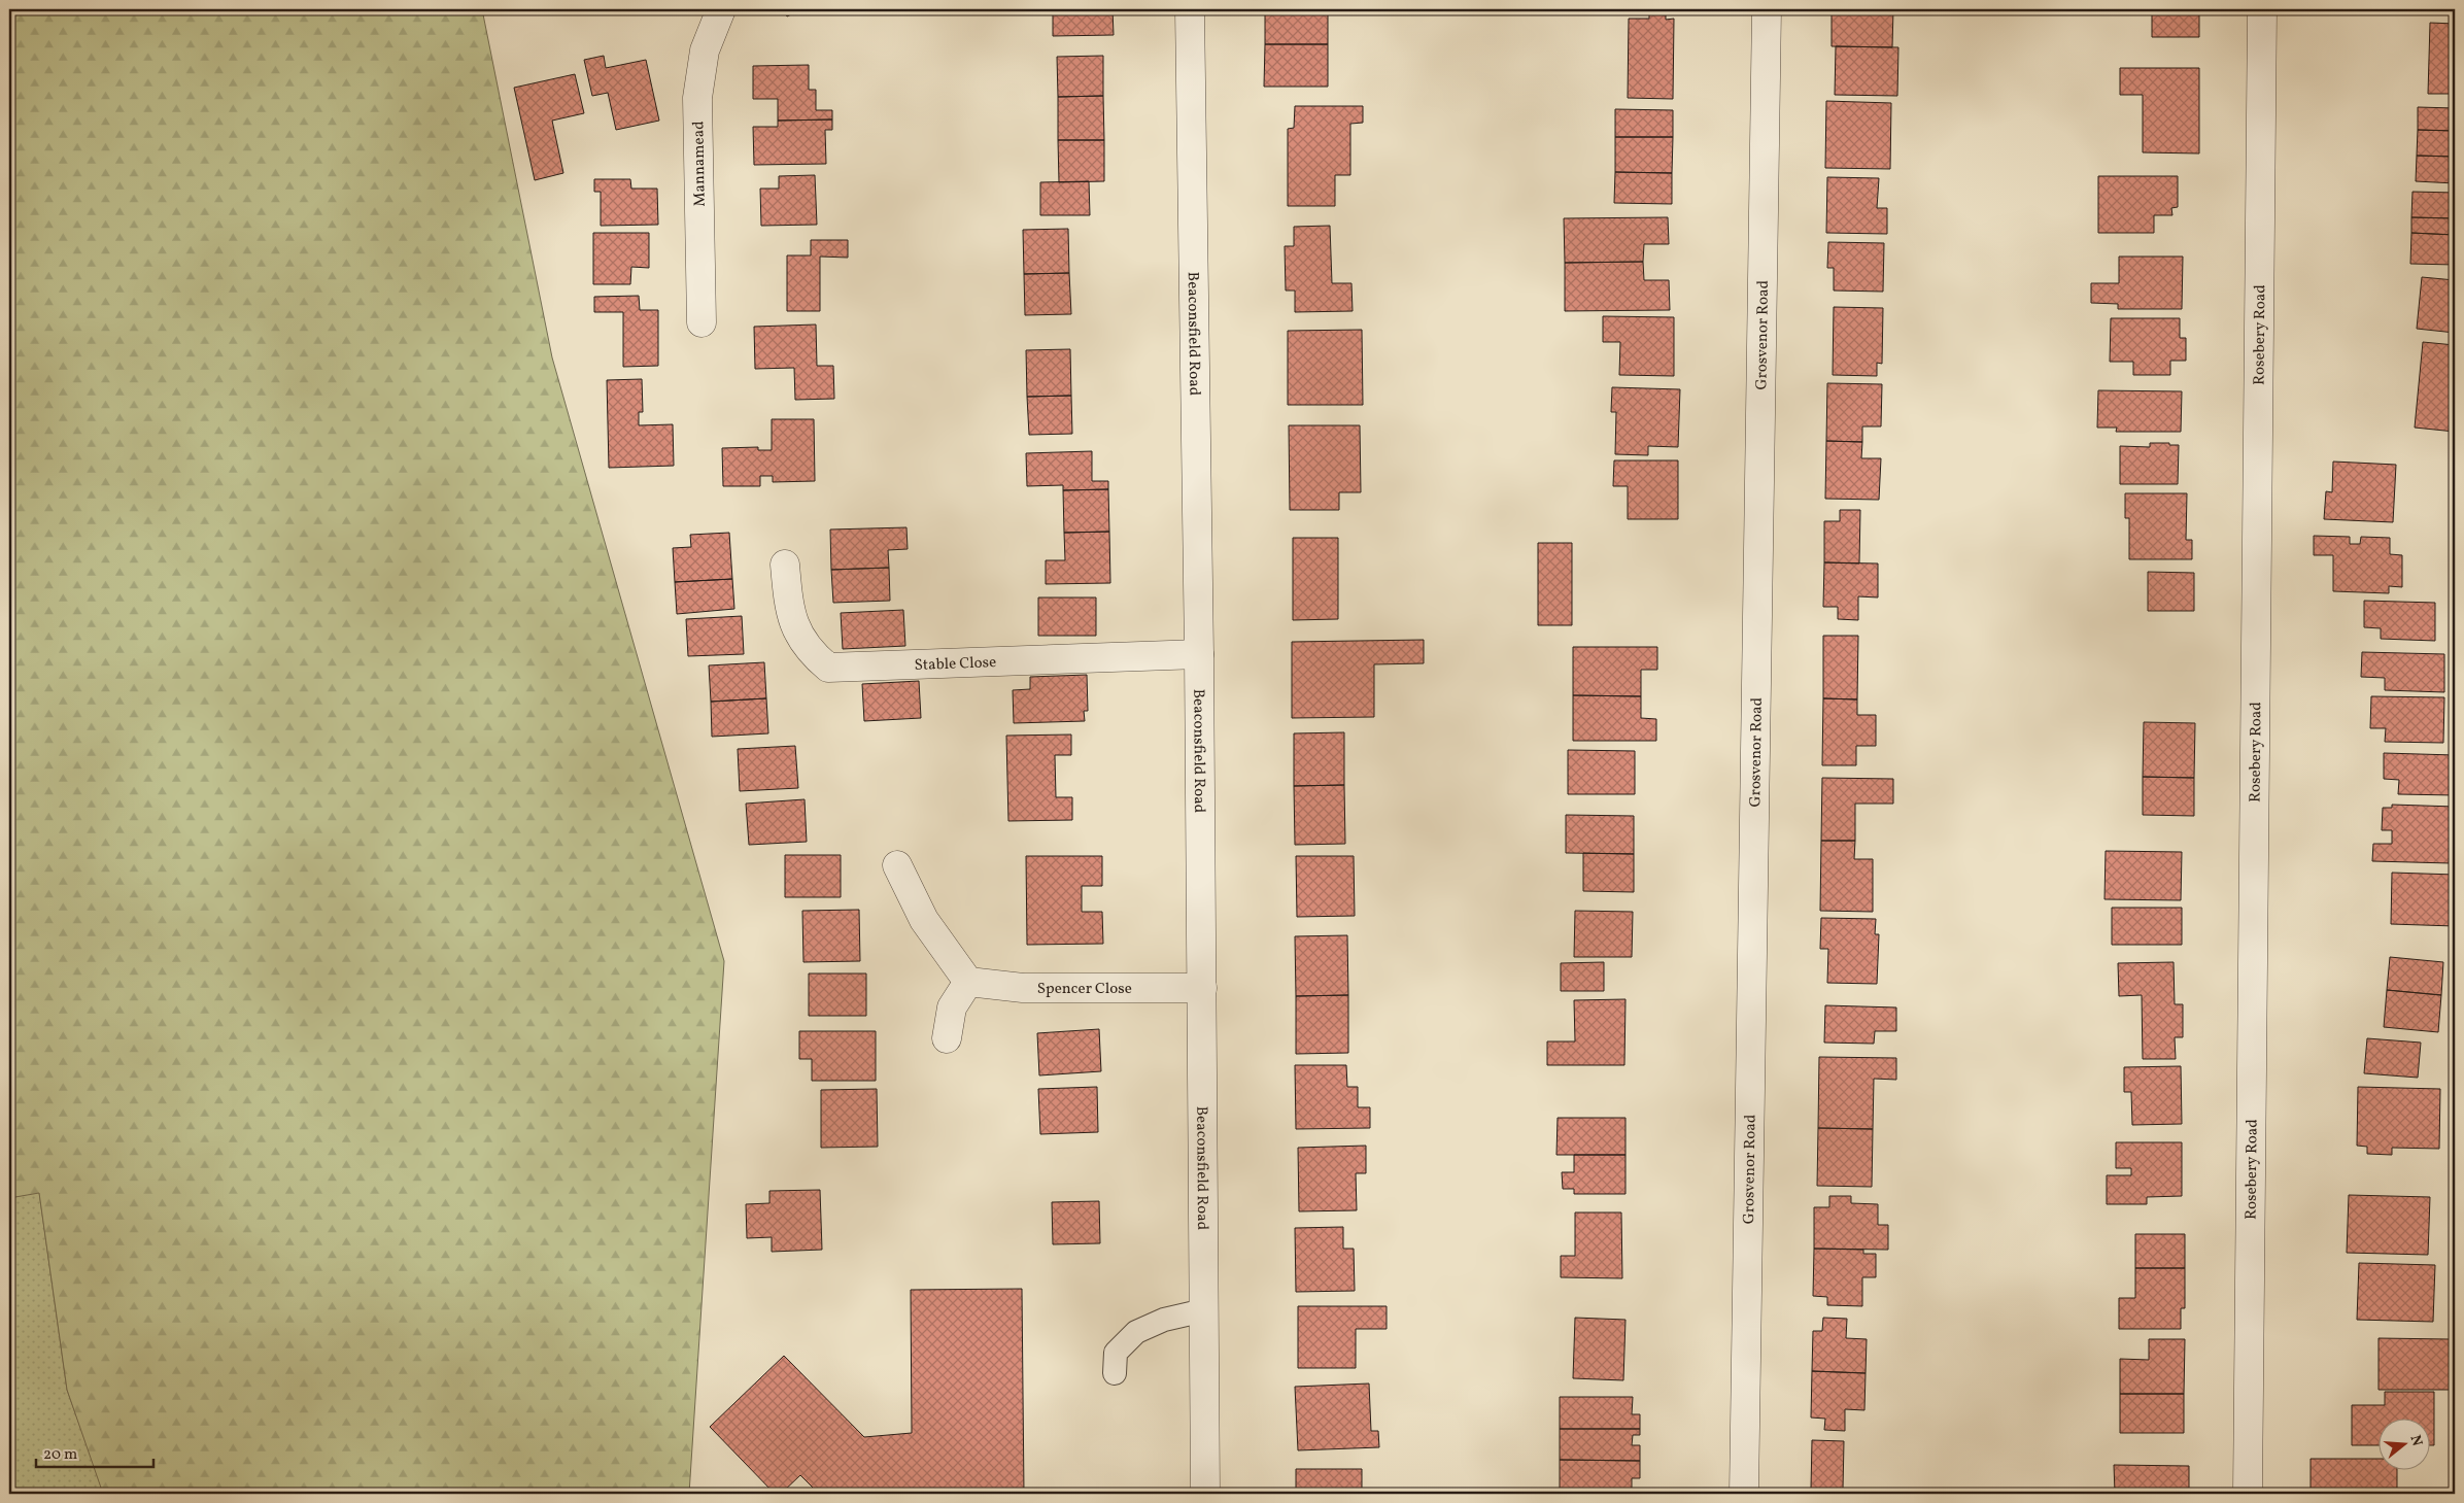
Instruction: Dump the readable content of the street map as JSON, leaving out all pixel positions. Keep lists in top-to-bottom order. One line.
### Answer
{"streets":{"street":["Mannamead","Beaconsfield Road","Grosvenor Road","Rosebery Road","Stable Close","Spencer Close"]},"crossings":[["Beaconsfield Road","Stable Close"],["Beaconsfield Road","Spencer Close"]],"scale_bar":"20 m","north":"right"}
